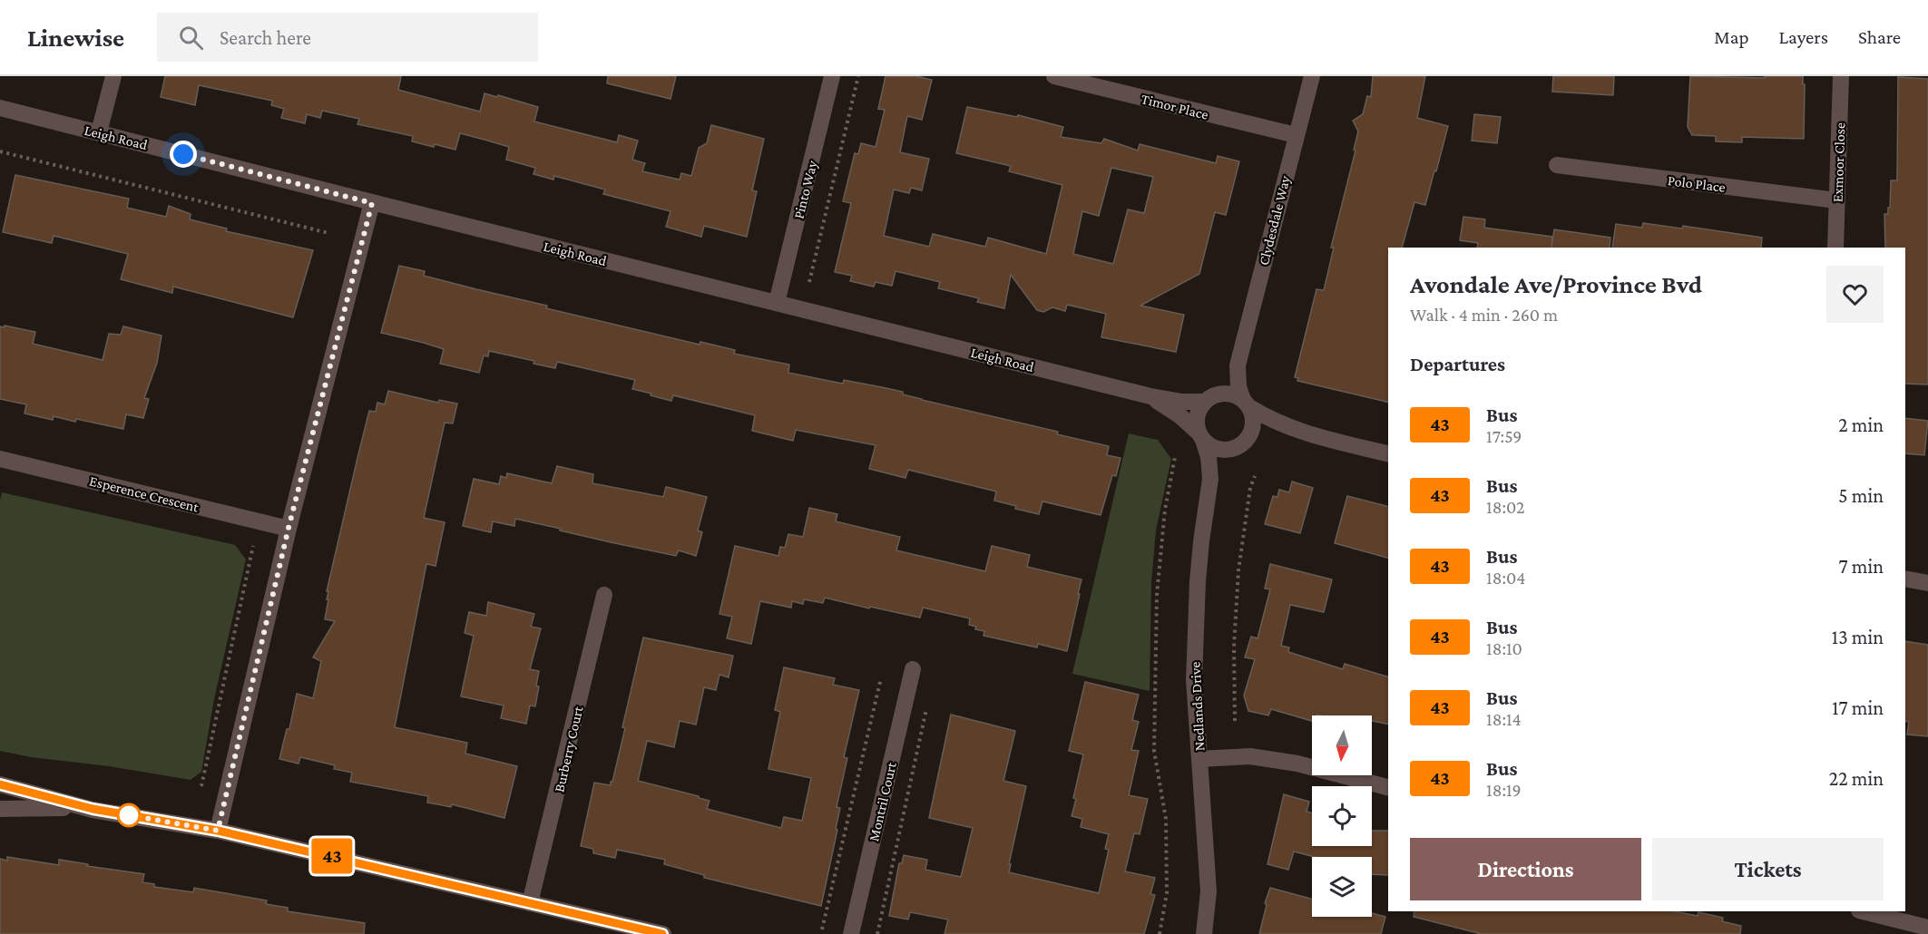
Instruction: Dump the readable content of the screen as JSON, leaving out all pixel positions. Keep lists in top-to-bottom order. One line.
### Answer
{"streets":{"street":["Timor Place","Leigh Road","Exmoor Close","Polo Place","Pinto Way","Clydesdale Way","Esperence Crescent","Nedlands Drive","Burberry Court","Montril Court"]},"crossings":[["Timor Place","Clydesdale Way"],["Leigh Road","Pinto Way"],["Leigh Road","Clydesdale Way"],["Exmoor Close","Polo Place"],["Clydesdale Way","Nedlands Drive"]],"lines":["bus line 43"],"north":"bottom","page":{"header":"Linewise","search":"Search here","nav":["Map","Layers","Share"],"on_map":"43","heading":[["Avondale Ave/Province Bvd","Walk · 4 min · 260 m"],"Departures"],"list":[{"mark":"43","name":"Bus","note":"17:59","value":"2 min"},{"mark":"43","name":"Bus","note":"18:02","value":"5 min"},{"mark":"43","name":"Bus","note":"18:04","value":"7 min"},{"mark":"43","name":"Bus","note":"18:10","value":"13 min"},{"mark":"43","name":"Bus","note":"18:14","value":"17 min"},{"mark":"43","name":"Bus","note":"18:19","value":"22 min"}],"buttons":["Directions","Tickets"]}}
